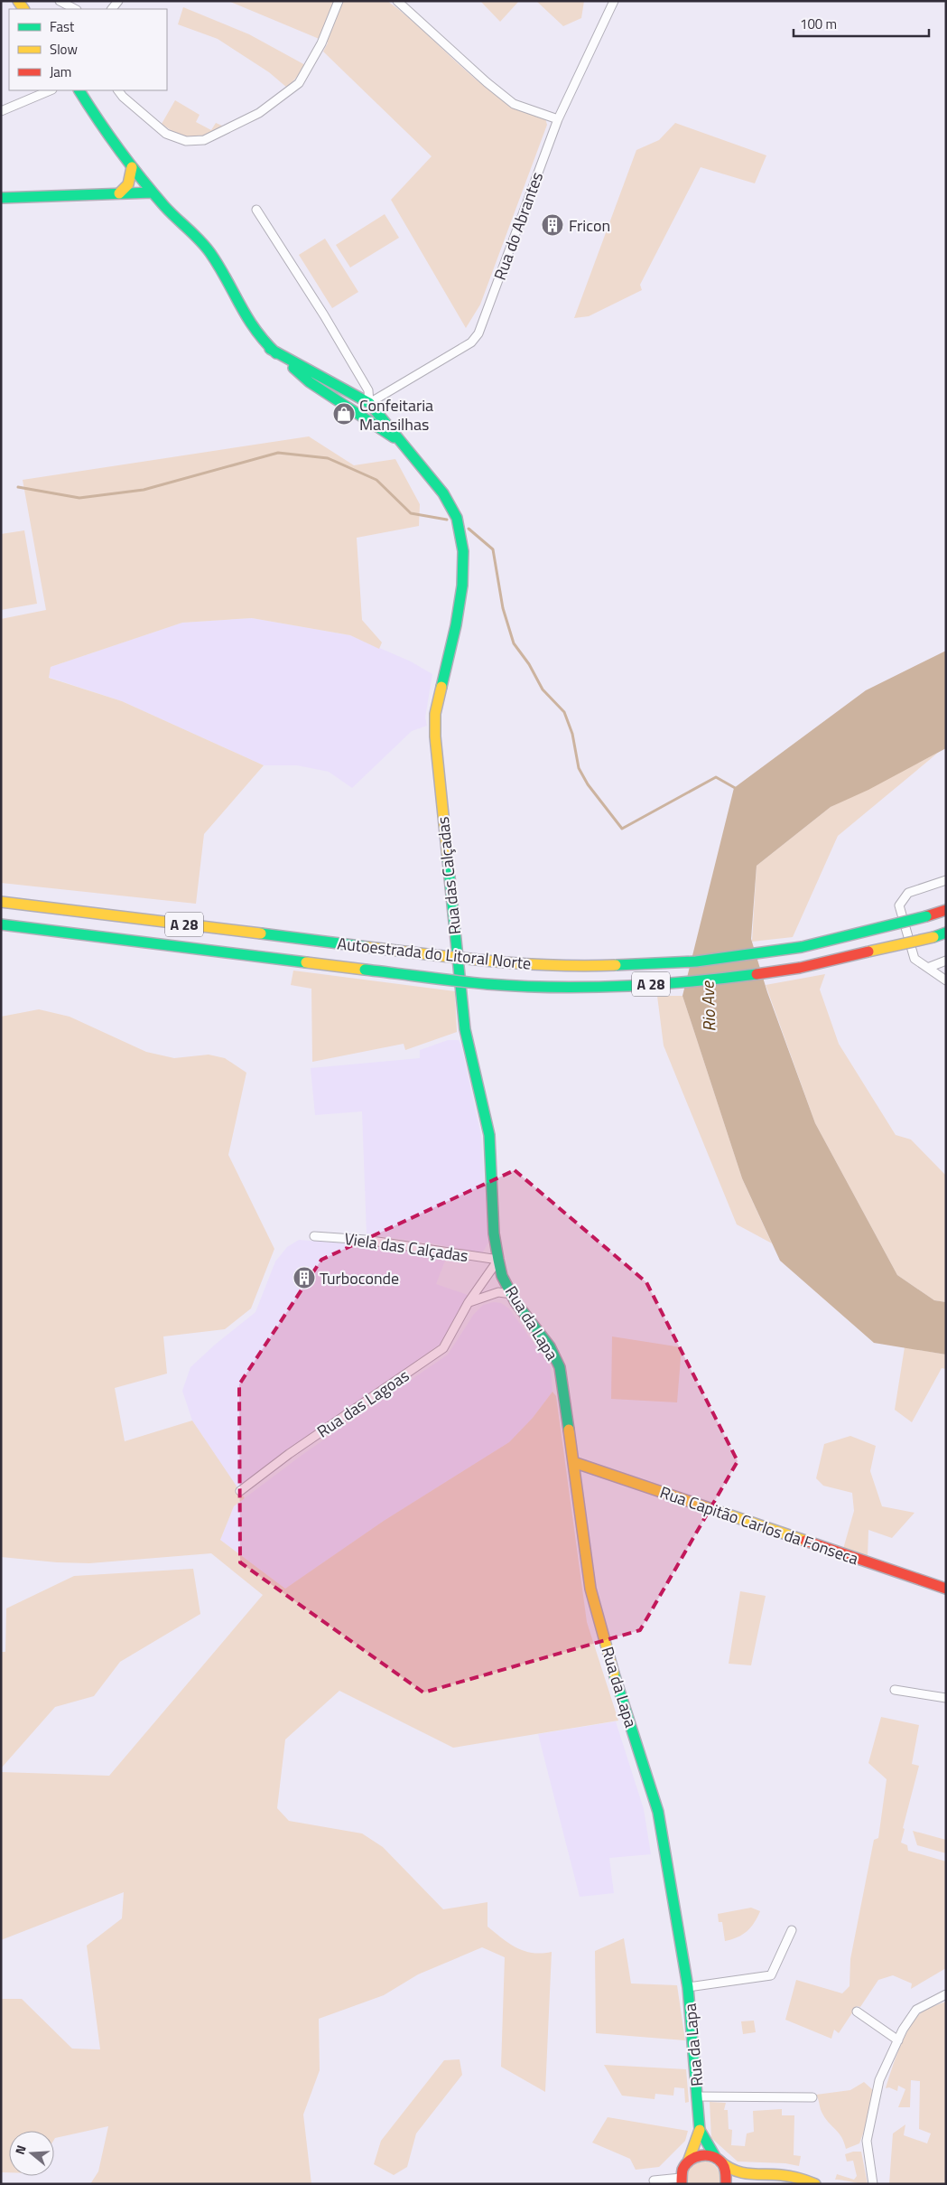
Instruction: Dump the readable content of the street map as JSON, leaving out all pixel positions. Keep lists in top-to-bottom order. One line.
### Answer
{"streets":{"main road":["Rua das Calçadas","A 28","Autoestrada do Litoral Norte","Rua da Lapa","Rua Capitão Carlos da Fonseca"],"street":["Rua do Abrantes","Viela das Calçadas","Rua das Lagoas"]},"crossings":[["Rua do Abrantes","Rua das Calçadas"],["Rua das Calçadas","Viela das Calçadas"],["Rua das Calçadas","Rua da Lapa"],["Rua das Calçadas","Rua das Lagoas"],["Viela das Calçadas","Rua da Lapa"],["Viela das Calçadas","Rua das Lagoas"],["Rua da Lapa","Rua das Lagoas"],["Rua da Lapa","Rua Capitão Carlos da Fonseca"]],"water":["Rio Ave"],"places":{"building":["Fricon","Turboconde"],"shop":["Confeitaria Mansilhas"]},"legend":["Fast","Slow","Jam"],"scale_bar":"100 m","north":"left"}
